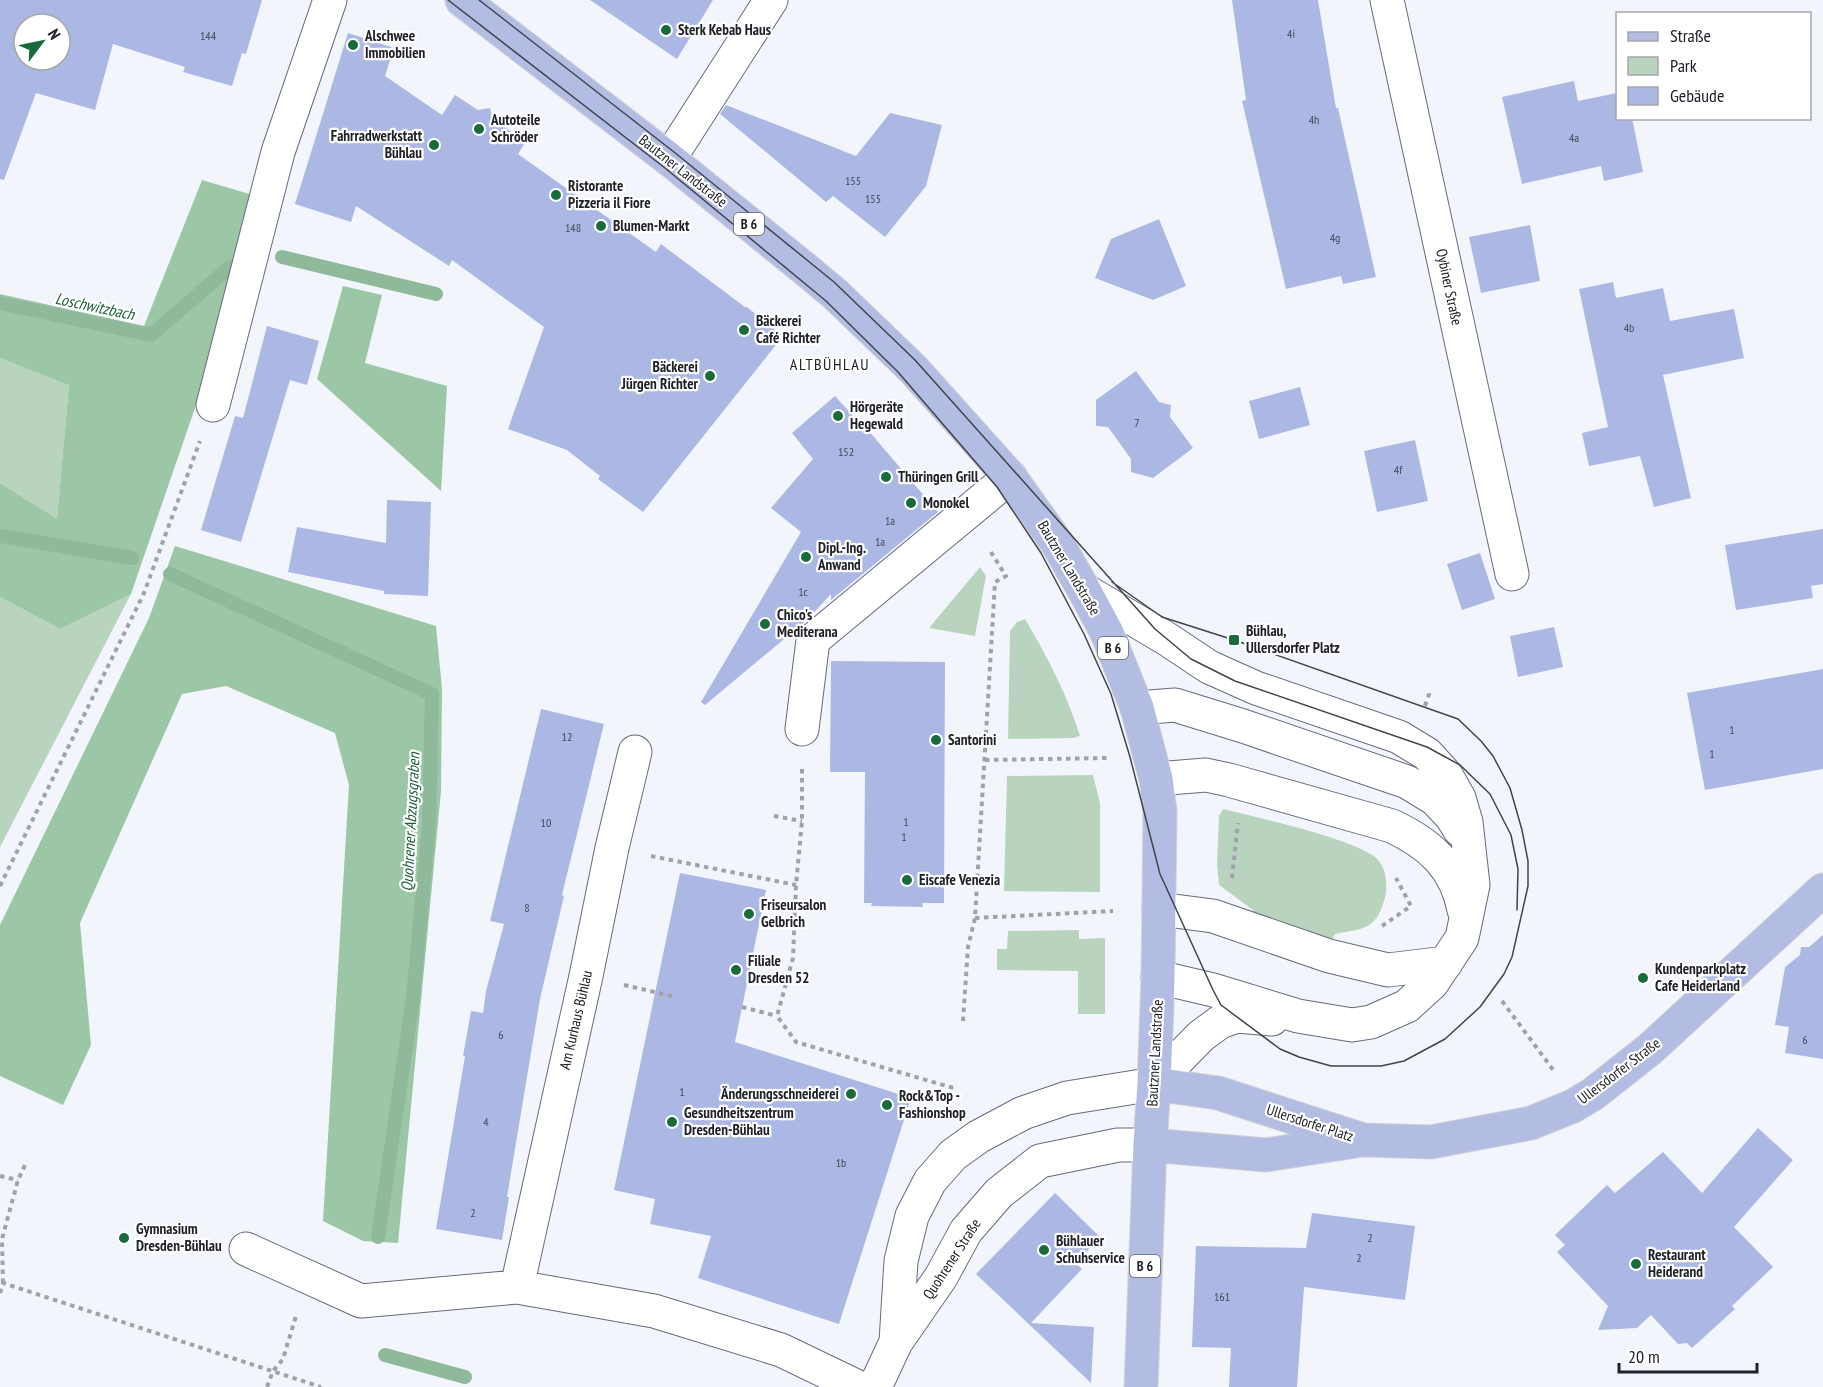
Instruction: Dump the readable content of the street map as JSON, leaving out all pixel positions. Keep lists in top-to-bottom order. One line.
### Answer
{"streets":{"main road":["Bautzner Landstraße","B 6","Ullersdorfer Straße","Ullersdorfer Platz"],"street":["Oybiner Straße","Am Kurhaus Bühlau","Quohrener Straße"]},"crossings":[["Bautzner Landstraße","Ullersdorfer Platz"],["Bautzner Landstraße","Quohrener Straße"],["Ullersdorfer Straße","Ullersdorfer Platz"],["Ullersdorfer Platz","Quohrener Straße"]],"districts":["ALTBÜHLAU"],"water":["Loschwitzbach","Quohrener Abzugsgraben"],"places":{"other":["Sterk Kebab Haus","Alschwee Immobilien","Autoteile Schröder","Fahrradwerkstatt Bühlau","Ristorante Pizzeria il Fiore","Blumen-Markt","Bäckerei Café Richter","Bäckerei Jürgen Richter","Hörgeräte Hegewald","Thüringen Grill","Monokel","Dipl.-Ing. Anwand","Chico's Mediterana","Santorini","Eiscafe Venezia","Friseursalon Gelbrich","Filiale Dresden 52","Kundenparkplatz Cafe Heiderland","Änderungsschneiderei","Rock&Top - Fashionshop","Gesundheitszentrum Dresden-Bühlau","Gymnasium Dresden-Bühlau","Bühlauer Schuhservice","Restaurant Heiderand"],"transit":["Bühlau, Ullersdorfer Platz"]},"house_numbers":["4i","144","4h","4a","155","155","148","4g","4b","7","152","4f","1a","1a","1c","1","12","1","1","10","1","8","6","6","1","4","1b","2","2","2","161"],"legend":["Straße","Park","Gebäude"],"scale_bar":"20 m","north":"top right"}
